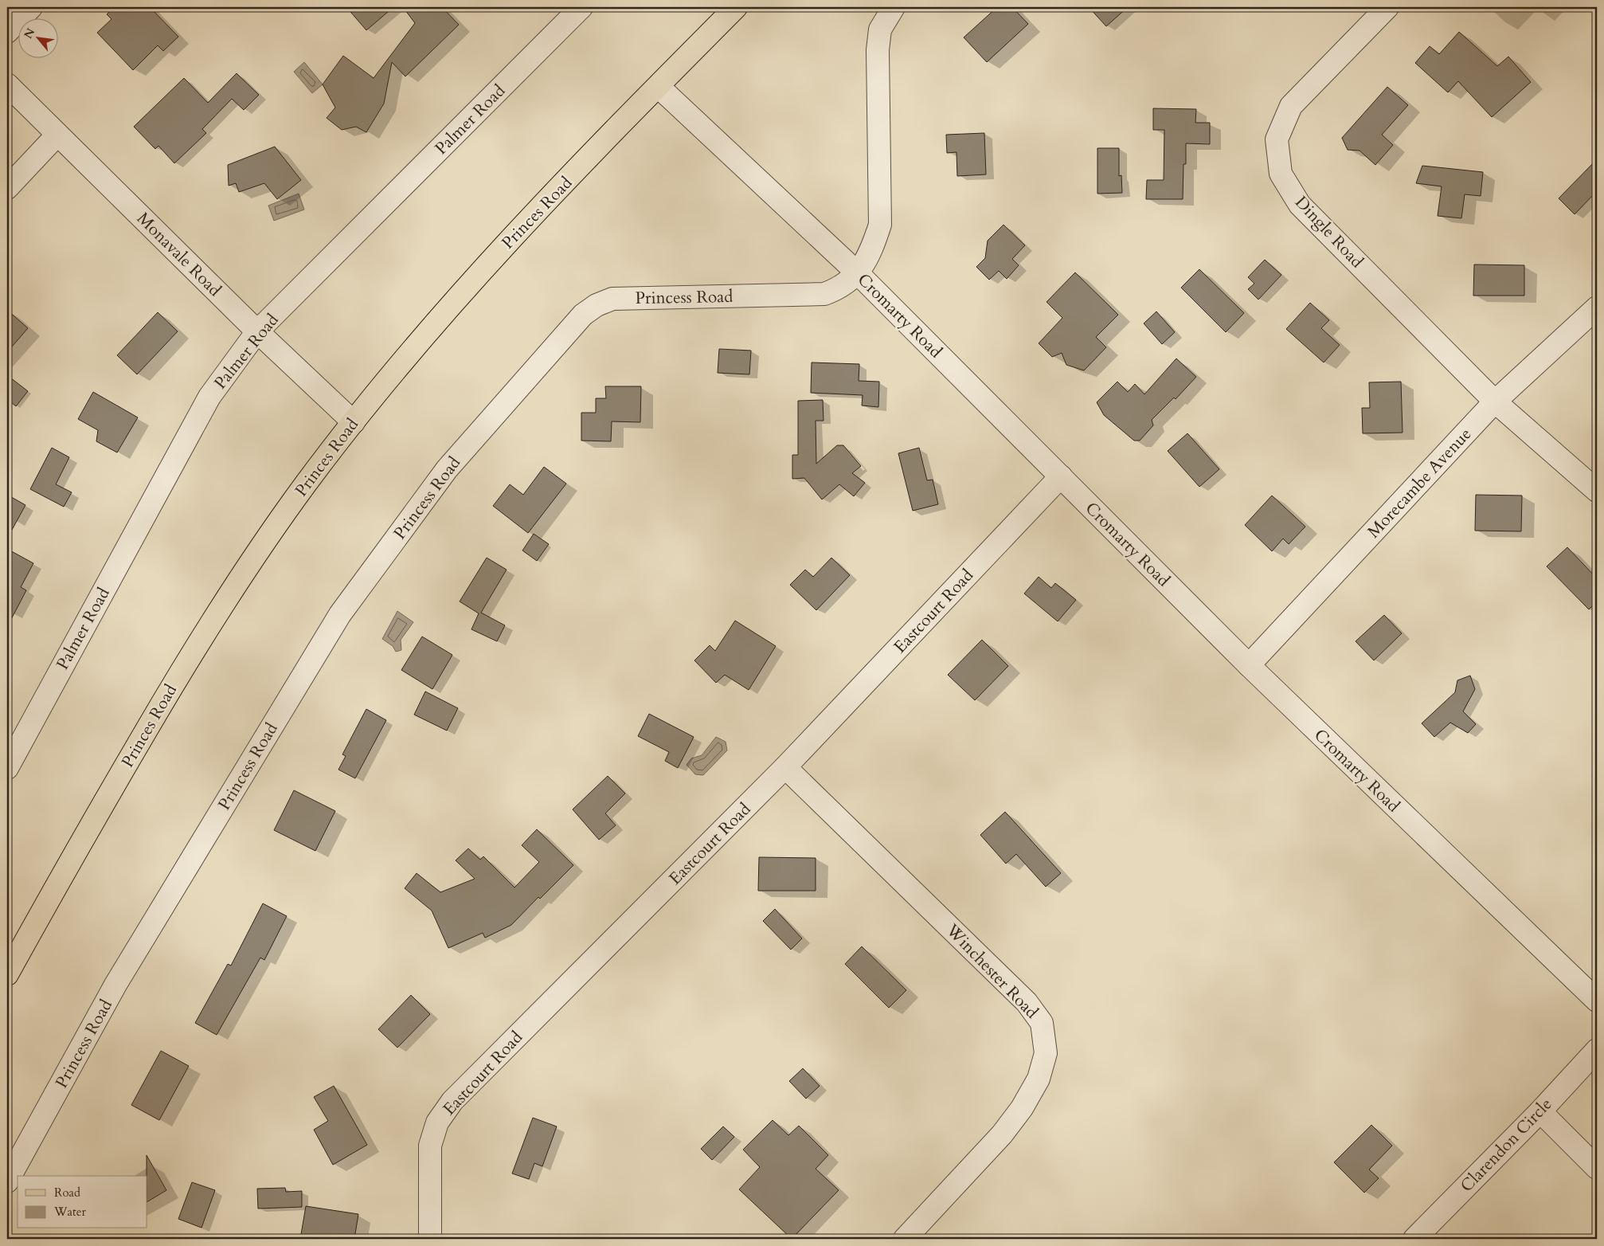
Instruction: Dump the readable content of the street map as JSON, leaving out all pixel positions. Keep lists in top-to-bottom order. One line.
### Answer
{"streets":{"main road":["Princes Road"],"street":["Palmer Road","Dingle Road","Monavale Road","Princess Road","Cromarty Road","Morecambe Avenue","Eastcourt Road","Winchester Road","Clarendon Circle"]},"crossings":[["Palmer Road","Monavale Road"],["Princes Road","Monavale Road"],["Princes Road","Cromarty Road"],["Dingle Road","Morecambe Avenue"],["Princess Road","Cromarty Road"],["Cromarty Road","Morecambe Avenue"],["Cromarty Road","Eastcourt Road"],["Eastcourt Road","Winchester Road"]],"legend":["Road","Water"],"north":"top left"}
